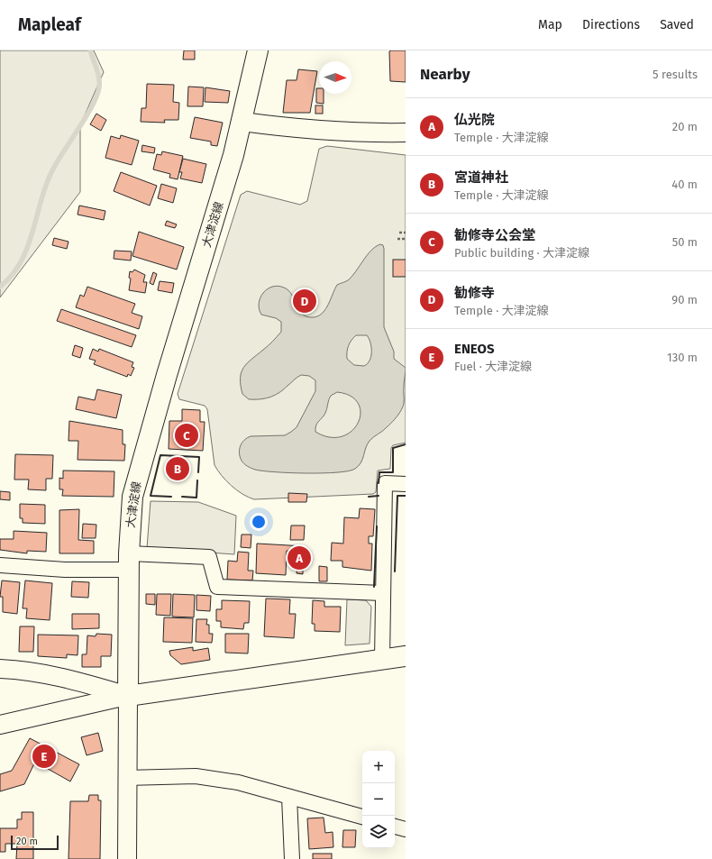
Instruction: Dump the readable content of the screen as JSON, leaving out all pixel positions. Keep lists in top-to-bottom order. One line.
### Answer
{"streets":{"main road":["大津淀線"]},"scale_bar":"20 m","north":"right","page":{"header":"Mapleaf","nav":["Map","Directions","Saved"],"heading":["Nearby","5 results"],"list":[{"mark":"A","name":"仏光院","note":"Temple · 大津淀線","value":"20 m"},{"mark":"B","name":"宮道神社","note":"Temple · 大津淀線","value":"40 m"},{"mark":"C","name":"勧修寺公会堂","note":"Public building · 大津淀線","value":"50 m"},{"mark":"D","name":"勧修寺","note":"Temple · 大津淀線","value":"90 m"},{"mark":"E","name":"ENEOS","note":"Fuel · 大津淀線","value":"130 m"}],"pins":["D","C","B","A","E"],"map_buttons":["+","−"],"scale":"20 m"}}
